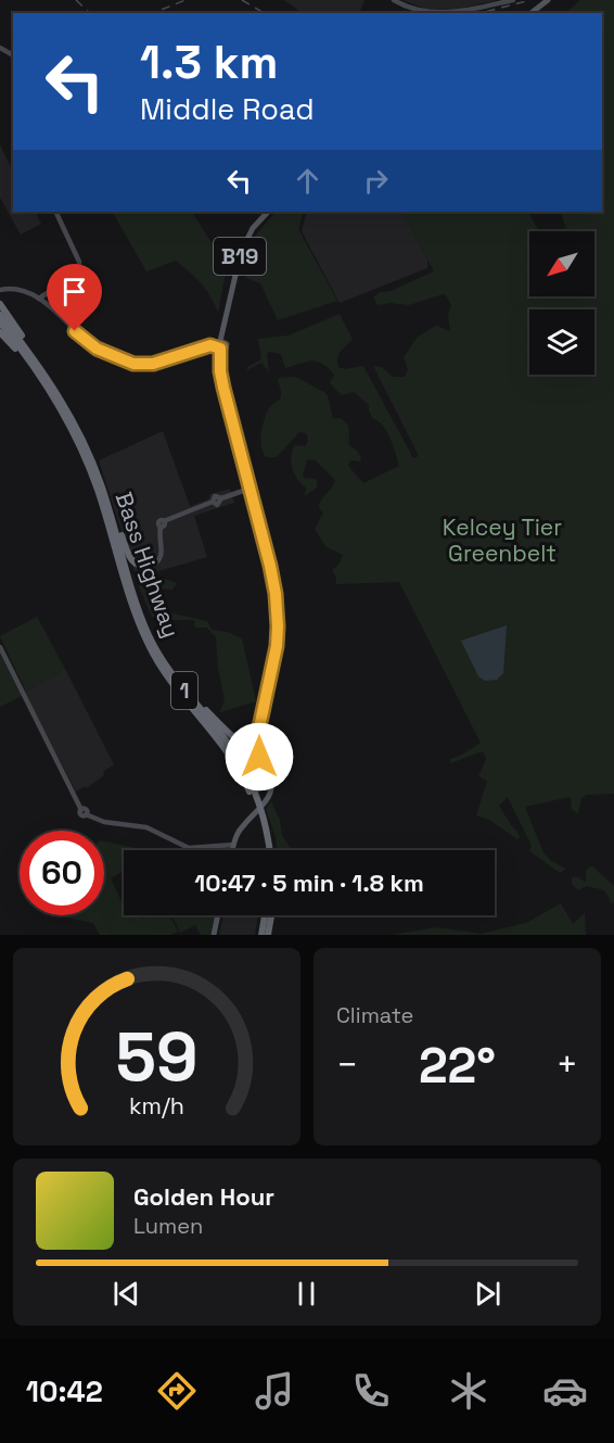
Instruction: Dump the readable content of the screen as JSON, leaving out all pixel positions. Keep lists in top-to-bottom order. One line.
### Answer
{"streets":{"highway":["Bass Highway","1"],"main road":["B19"]},"parks":["Kelcey Tier Greenbelt"],"north":"bottom left","page":{"turn":["1.3 km","Middle Road"],"limit":"60","trip":"10:47 · 5 min · 1.8 km","tile":"Climate","heat":["−","22°","+"],"song":["Golden Hour","Lumen"],"tabs":"10:42","gauge":["59","km/h"]}}
